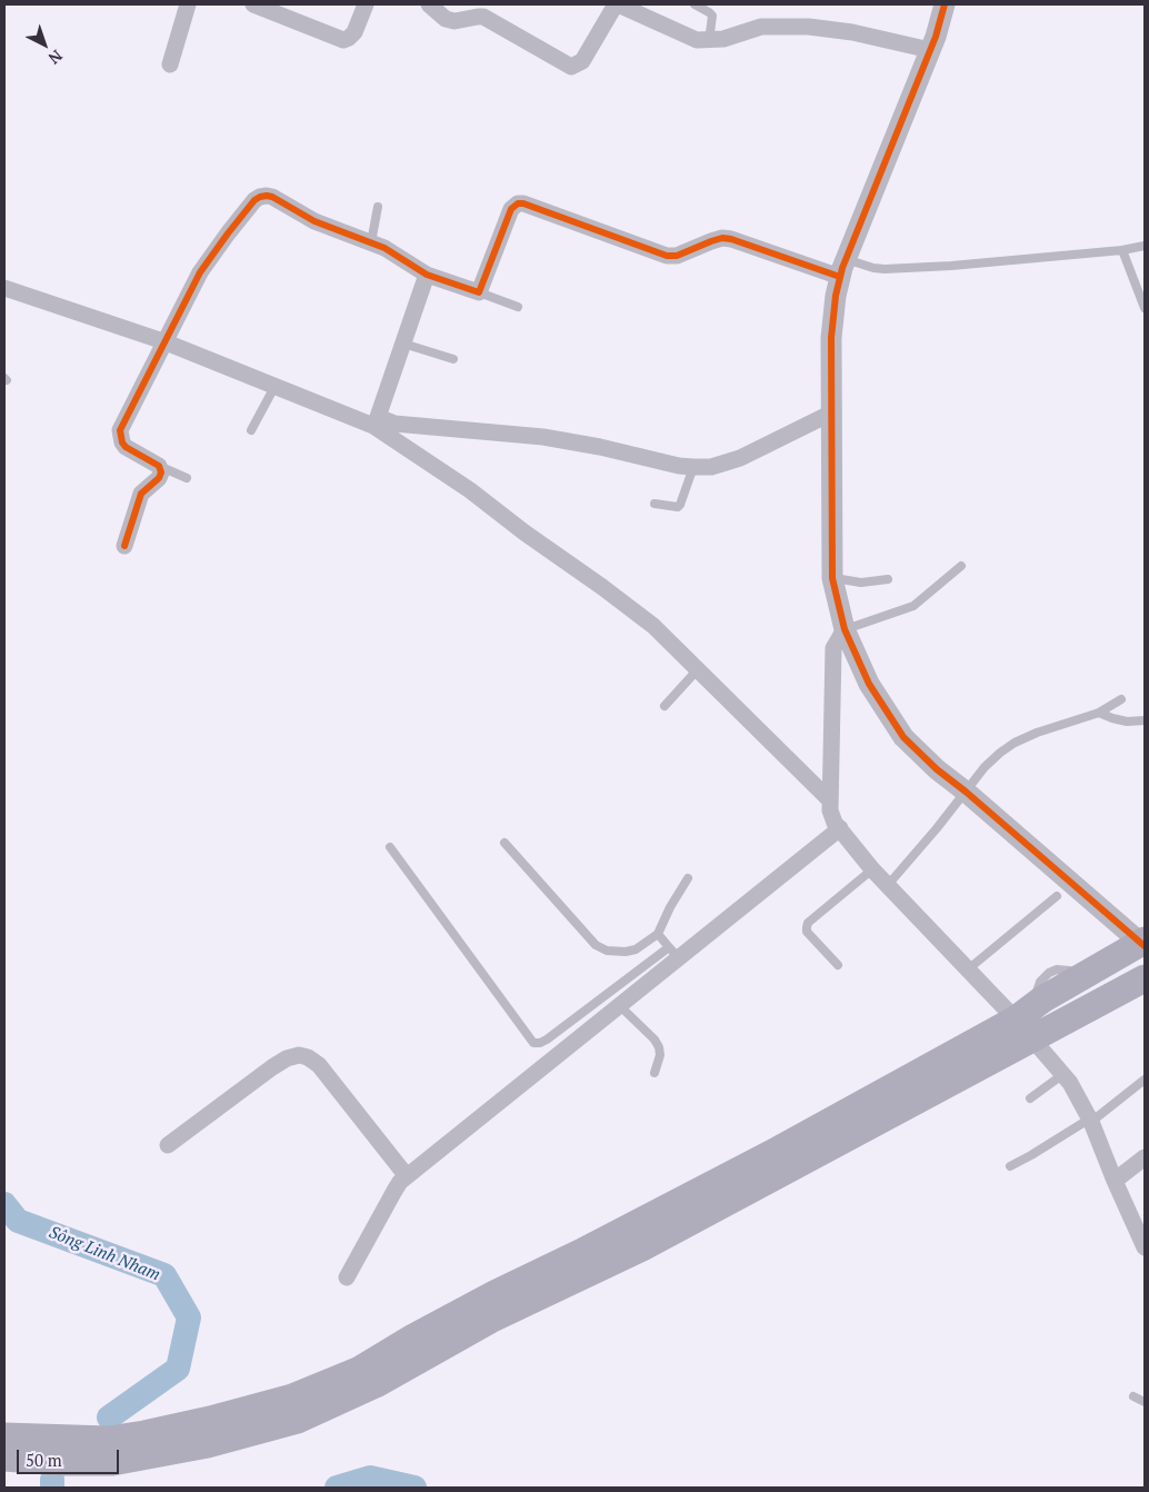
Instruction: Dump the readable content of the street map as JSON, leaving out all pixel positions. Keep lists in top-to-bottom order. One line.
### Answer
{"water":["Sông Linh Nham"],"scale_bar":"50 m","north":"bottom right"}
